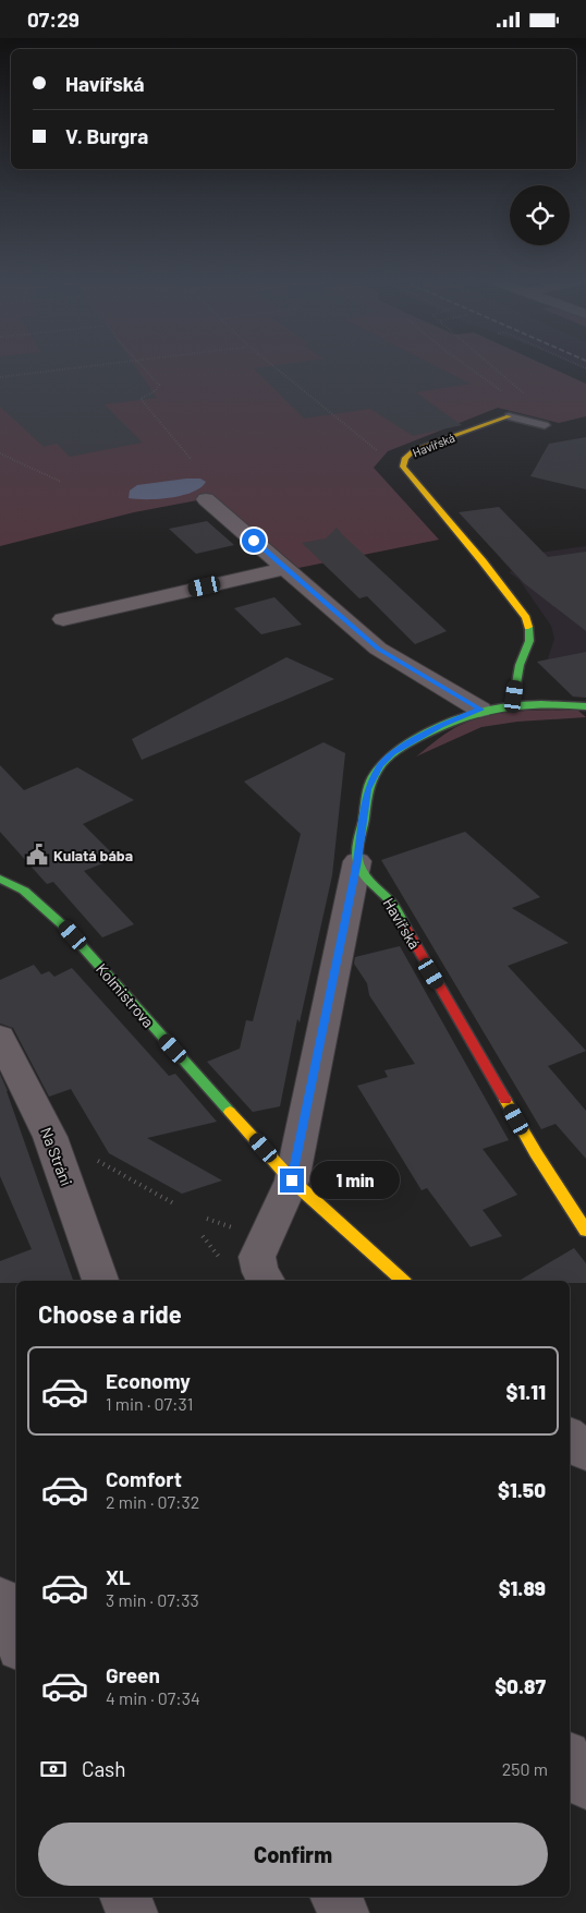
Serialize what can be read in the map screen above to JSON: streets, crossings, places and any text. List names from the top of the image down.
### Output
{
  "streets": {
    "street": ["Havířská", "Kolmistrova", "Na Stráni"]
  },
  "places": {
    "public building": ["Kulatá bába"]
  },
  "page": {
    "status": "07:29",
    "banner": ["Havířská", "V. Burgra"],
    "bubble": "1 min",
    "heading": "Choose a ride",
    "list": [
      {
        "name": "Economy",
        "note": "1 min · 07:31",
        "value": "$1.11"
      },
      {
        "name": "Comfort",
        "note": "2 min · 07:32",
        "value": "$1.50"
      },
      {
        "name": "XL",
        "note": "3 min · 07:33",
        "value": "$1.89"
      },
      {
        "name": "Green",
        "note": "4 min · 07:34",
        "value": "$0.87"
      }
    ],
    "pay": ["Cash", "250 m"],
    "buttons": "Confirm"
  }
}
